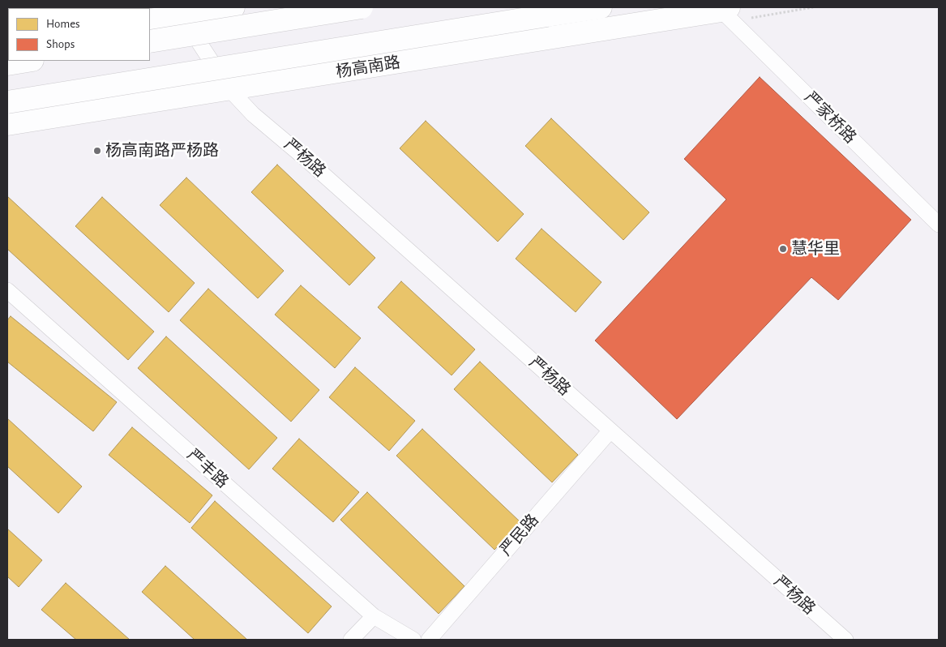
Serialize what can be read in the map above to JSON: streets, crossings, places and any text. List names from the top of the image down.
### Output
{
  "streets": {
    "main road": ["杨高南路"],
    "street": [
      "严家桥路",
      "严杨路",
      "严丰路",
      "严民路"
    ]
  },
  "crossings": [
    ["杨高南路", "严家桥路"],
    ["杨高南路", "严杨路"],
    ["严杨路", "严民路"]
  ],
  "places": ["杨高南路严杨路", "慧华里"],
  "legend": ["Homes", "Shops"]
}
